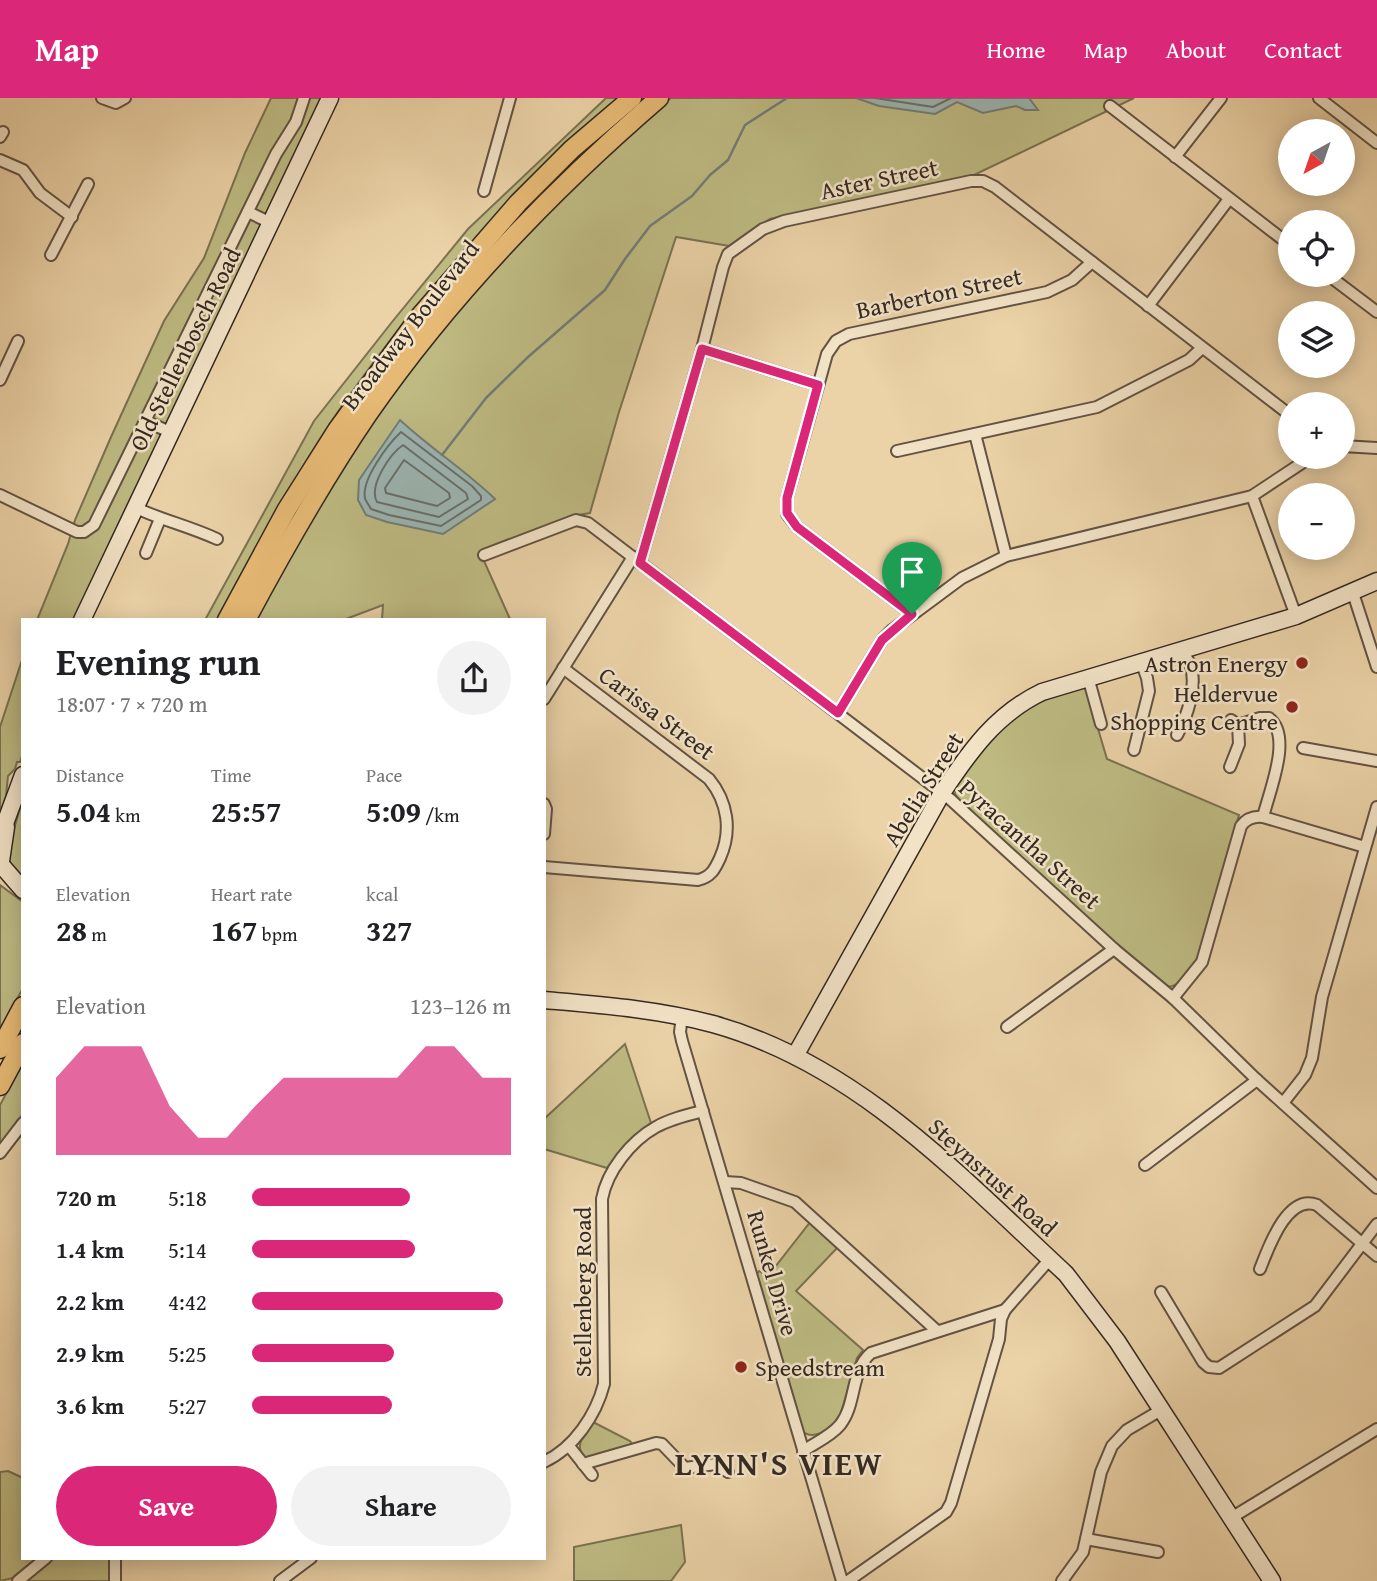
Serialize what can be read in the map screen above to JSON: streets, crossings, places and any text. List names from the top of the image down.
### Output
{
  "streets": {
    "main road": ["Broadway Boulevard"],
    "street": [
      "Aster Street",
      "Barberton Street",
      "Old Stellenbosch Road",
      "Carissa Street",
      "Abelia Street",
      "Pyracantha Street",
      "Steynsrust Road",
      "Runkel Drive",
      "Stellenberg Road"
    ]
  },
  "crossings": [
    ["Aster Street", "Barberton Street"],
    ["Aster Street", "Carissa Street"],
    ["Aster Street", "Pyracantha Street"],
    ["Abelia Street", "Pyracantha Street"],
    ["Abelia Street", "Steynsrust Road"],
    ["Steynsrust Road", "Runkel Drive"],
    ["Runkel Drive", "Stellenberg Road"]
  ],
  "districts": ["LYNN'S VIEW"],
  "places": ["Astron Energy", "Heldervue Shopping Centre", "Speedstream"],
  "north": "bottom left",
  "page": {
    "header": "Map",
    "nav": [
      "Home",
      "Map",
      "About",
      "Contact"
    ],
    "map_buttons": ["+", "−"],
    "heading": ["Evening run", "18:07 · 7 × 720 m"],
    "stats": [
      ["Distance", "5.04 km"],
      ["Time", "25:57"],
      ["Pace", "5:09 /km"],
      ["Elevation", "28 m"],
      ["Heart rate", "167 bpm"],
      ["kcal", "327"]
    ],
    "chart": ["Elevation", "123–126 m"],
    "list": [
      {
        "name": "720 m",
        "note": "5:18"
      },
      {
        "name": "1.4 km",
        "note": "5:14"
      },
      {
        "name": "2.2 km",
        "note": "4:42"
      },
      {
        "name": "2.9 km",
        "note": "5:25"
      },
      {
        "name": "3.6 km",
        "note": "5:27"
      }
    ],
    "buttons": ["Save", "Share"]
  }
}
